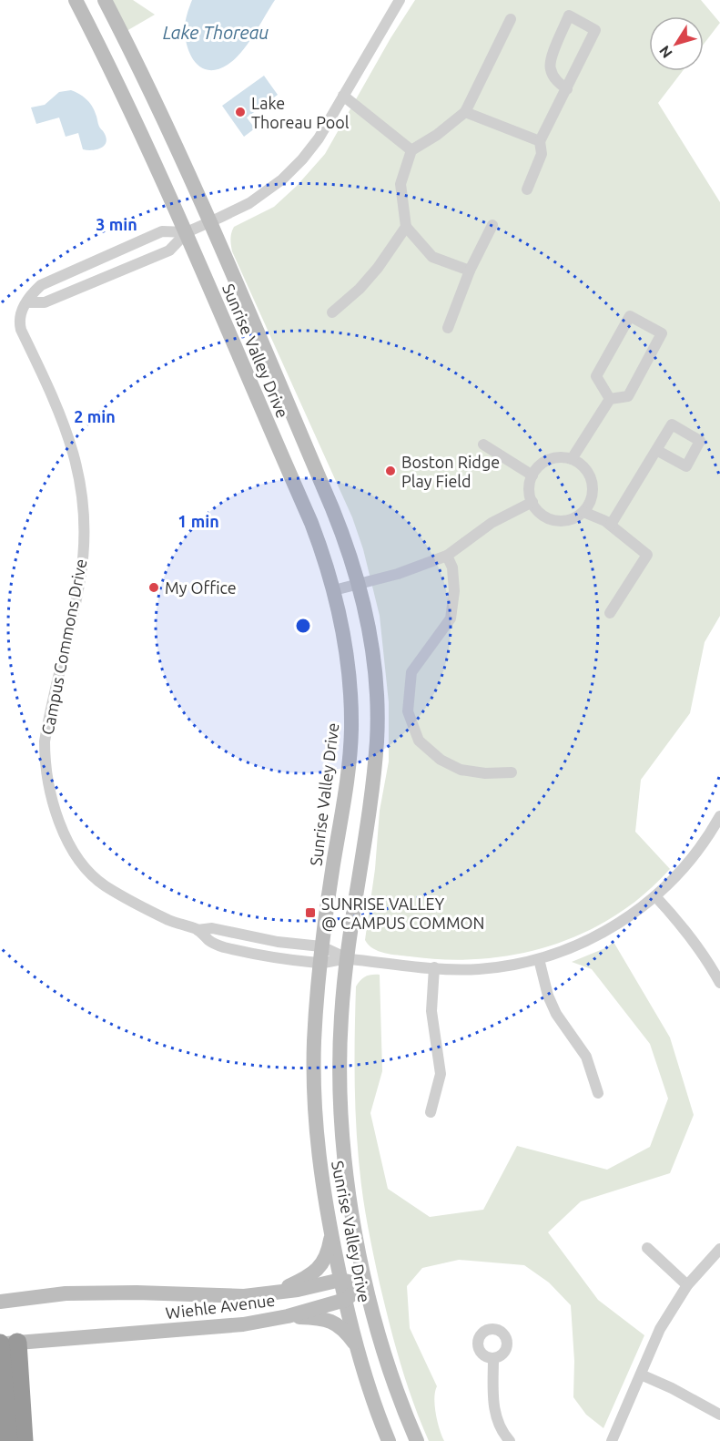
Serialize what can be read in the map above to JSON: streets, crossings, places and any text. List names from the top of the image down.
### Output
{
  "streets": {
    "main road": ["Sunrise Valley Drive", "Wiehle Avenue"],
    "street": ["Campus Commons Drive"]
  },
  "crossings": [
    ["Sunrise Valley Drive", "Campus Commons Drive"],
    ["Sunrise Valley Drive", "Wiehle Avenue"]
  ],
  "water": ["Lake Thoreau"],
  "places": {
    "other": ["Lake Thoreau Pool", "Boston Ridge Play Field", "My Office"],
    "transit": ["SUNRISE VALLEY @ CAMPUS COMMON"]
  },
  "north": "bottom left",
  "rings": ["3 min", "2 min", "1 min"]
}
